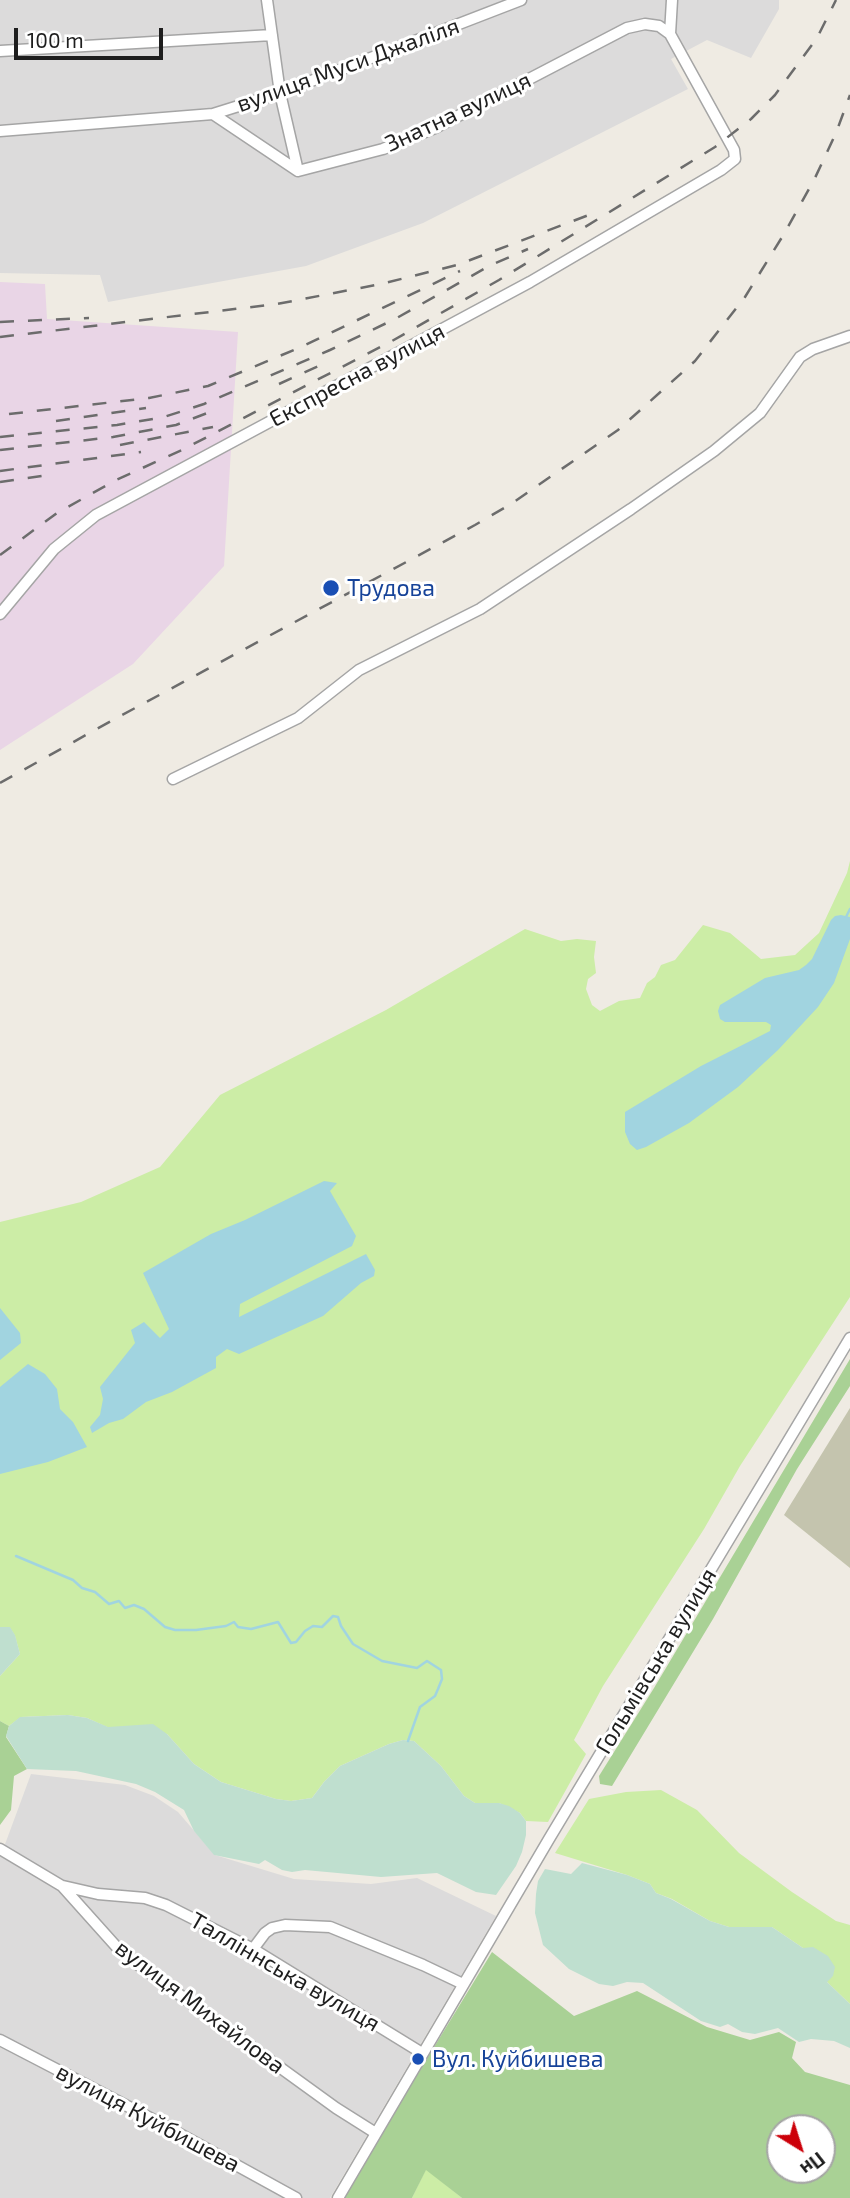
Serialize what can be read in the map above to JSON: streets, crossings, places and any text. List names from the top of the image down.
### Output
{
  "streets": {
    "street": [
      "вулиця Муси Джаліля",
      "Знатна вулиця",
      "Експресна вулиця",
      "Гольмівська вулиця",
      "Талліннська вулиця",
      "вулиця Михайлова",
      "вулиця Куйбишева"
    ]
  },
  "crossings": [
    ["Знатна вулиця", "Експресна вулиця"],
    ["Гольмівська вулиця", "Талліннська вулиця"],
    ["Гольмівська вулиця", "вулиця Михайлова"],
    ["Талліннська вулиця", "вулиця Михайлова"]
  ],
  "places": ["Трудова", "Вул. Куйбишева"],
  "scale_bar": "100 m",
  "north": "bottom right"
}
